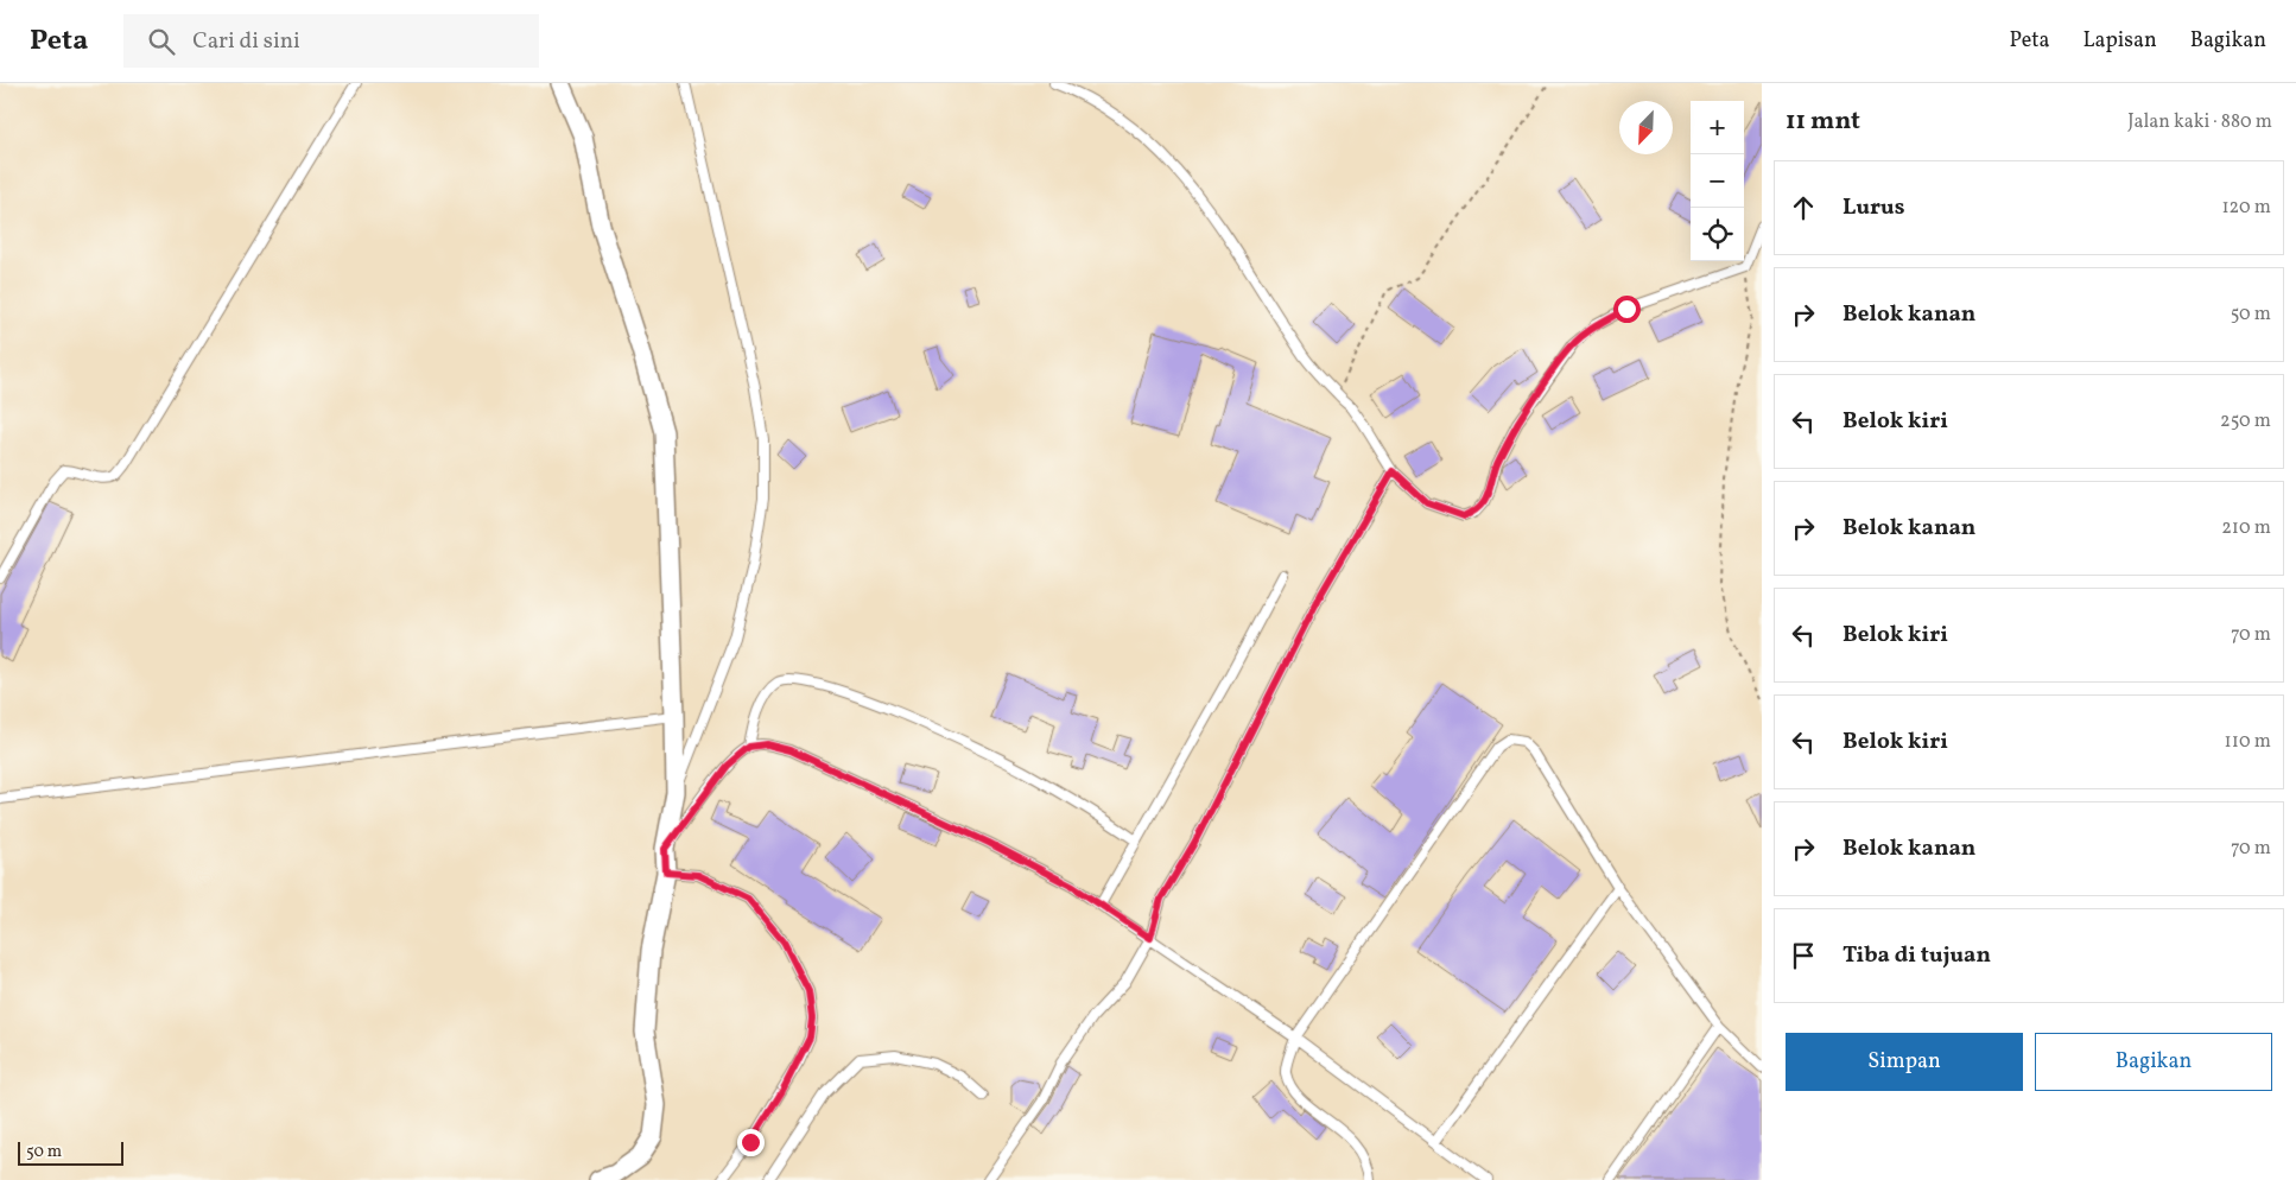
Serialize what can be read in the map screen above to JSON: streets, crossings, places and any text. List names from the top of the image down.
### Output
{
  "scale_bar": "50 m",
  "north": "bottom left",
  "page": {
    "header": "Peta",
    "search": "Cari di sini",
    "nav": ["Peta", "Lapisan", "Bagikan"],
    "heading": ["11 mnt", "Jalan kaki · 880 m"],
    "map_buttons": ["+", "−"],
    "list": [
      ["Lurus", "120 m"],
      ["Belok kanan", "50 m"],
      ["Belok kiri", "250 m"],
      ["Belok kanan", "210 m"],
      ["Belok kiri", "70 m"],
      ["Belok kiri", "110 m"],
      ["Belok kanan", "70 m"],
      "Tiba di tujuan"
    ],
    "buttons": ["Simpan", "Bagikan"],
    "scale": "50 m"
  }
}
